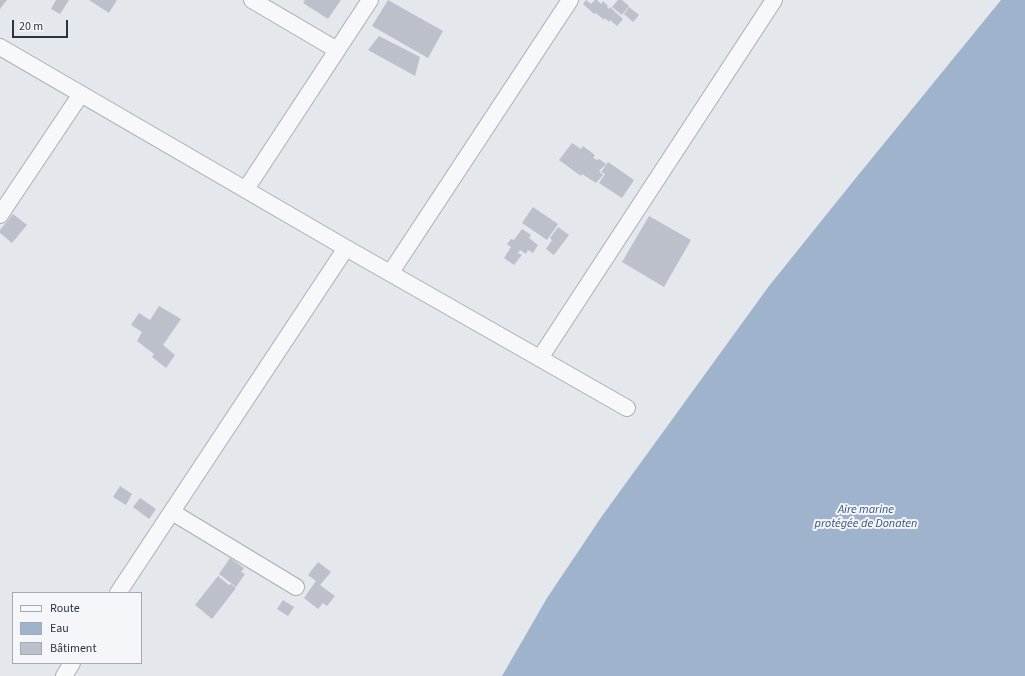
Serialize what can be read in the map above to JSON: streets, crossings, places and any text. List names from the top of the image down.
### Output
{
  "water": ["Aire marine protégée de Donaten"],
  "legend": ["Route", "Eau", "Bâtiment"],
  "scale_bar": "20 m"
}
